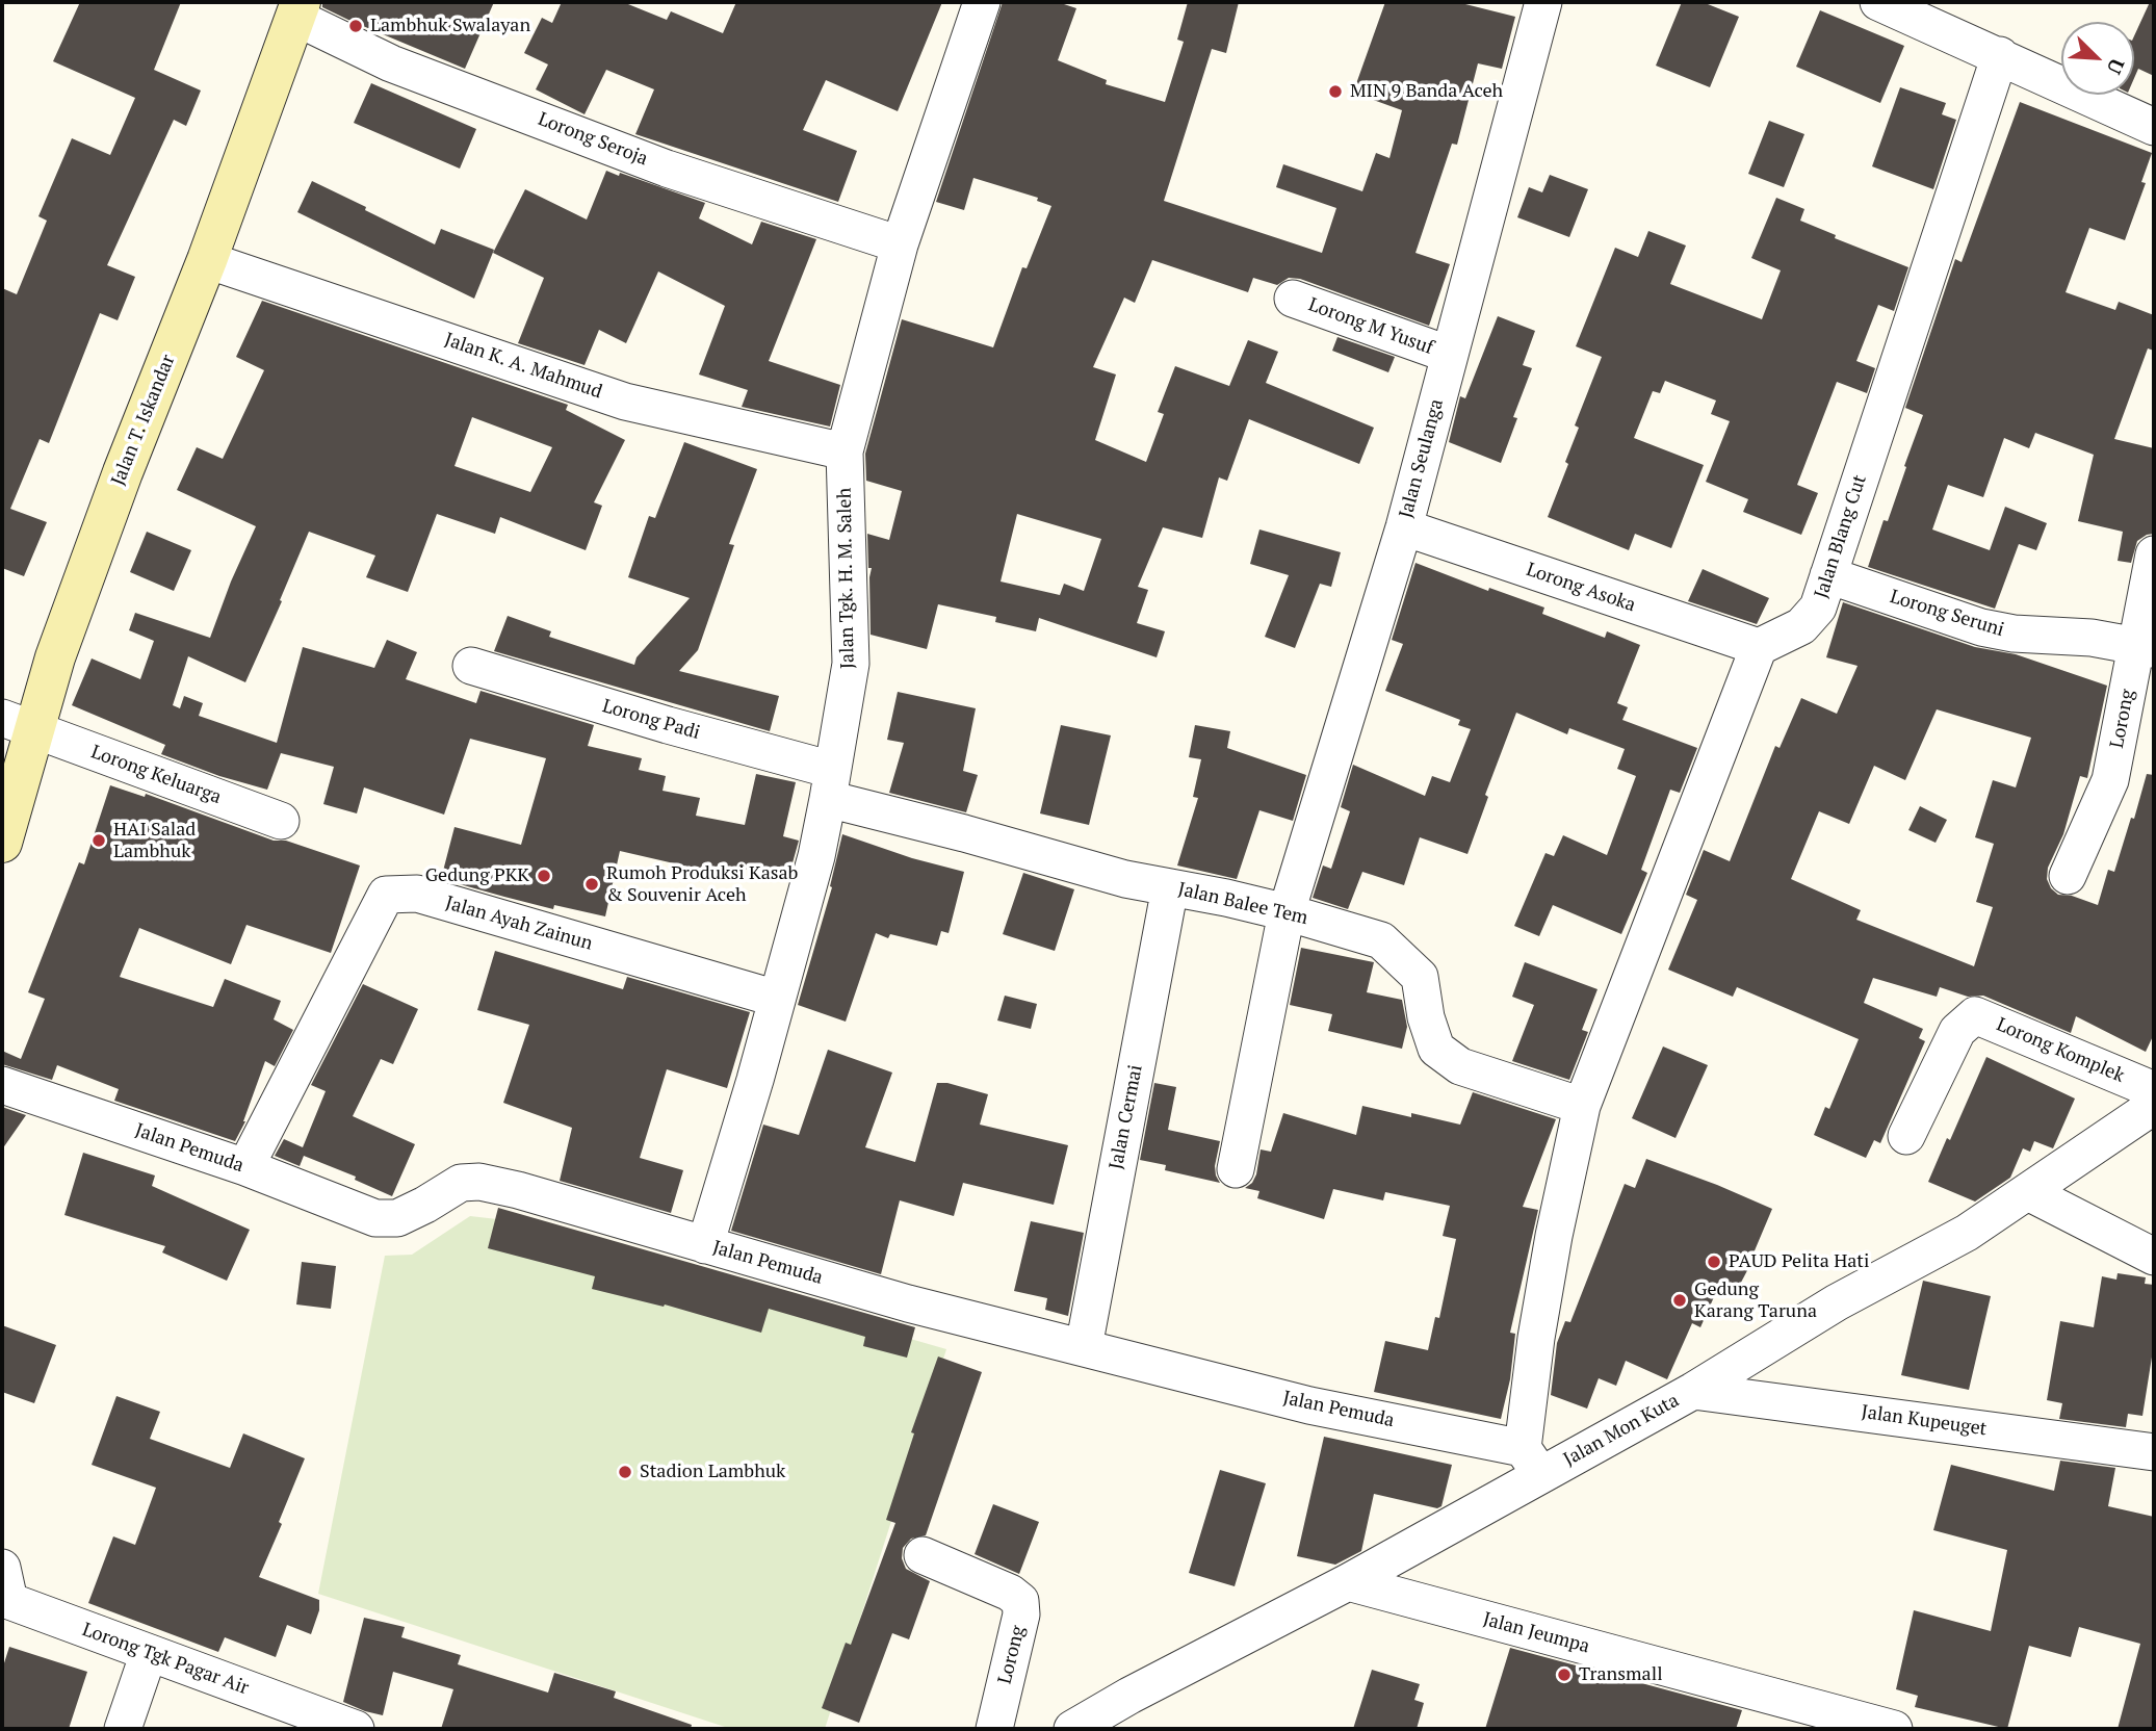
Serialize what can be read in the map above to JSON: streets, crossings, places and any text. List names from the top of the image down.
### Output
{
  "streets": {
    "street": [
      "Lorong Seroja",
      "Lorong M Yusuf",
      "Jalan K. A. Mahmud",
      "Jalan T. Iskandar",
      "Jalan Seulanga",
      "Jalan Blang Cut",
      "Jalan Tgk. H. M. Saleh",
      "Lorong Asoka",
      "Lorong Seruni",
      "Lorong",
      "Lorong Padi",
      "Lorong Keluarga",
      "Jalan Balee Tem",
      "Jalan Ayah Zainun",
      "Lorong Komplek",
      "Jalan Cermai",
      "Jalan Pemuda",
      "Jalan Kupeuget",
      "Jalan Mon Kuta",
      "Jalan Jeumpa",
      "Lorong Tgk Pagar Air"
    ]
  },
  "crossings": [
    ["Lorong Seroja", "Jalan T. Iskandar"],
    ["Lorong Seroja", "Jalan Tgk. H. M. Saleh"],
    ["Lorong M Yusuf", "Jalan Seulanga"],
    ["Jalan K. A. Mahmud", "Jalan T. Iskandar"],
    ["Jalan K. A. Mahmud", "Jalan Tgk. H. M. Saleh"],
    ["Jalan T. Iskandar", "Lorong Keluarga"],
    ["Jalan Seulanga", "Lorong Asoka"],
    ["Jalan Seulanga", "Jalan Balee Tem"],
    ["Jalan Blang Cut", "Lorong Asoka"],
    ["Jalan Blang Cut", "Lorong Seruni"],
    ["Jalan Tgk. H. M. Saleh", "Lorong Padi"],
    ["Jalan Tgk. H. M. Saleh", "Jalan Balee Tem"],
    ["Jalan Tgk. H. M. Saleh", "Jalan Ayah Zainun"],
    ["Jalan Tgk. H. M. Saleh", "Jalan Pemuda"],
    ["Lorong Seruni", "Lorong"],
    ["Lorong Padi", "Jalan Balee Tem"],
    ["Jalan Balee Tem", "Jalan Cermai"],
    ["Jalan Ayah Zainun", "Jalan Pemuda"],
    ["Jalan Cermai", "Jalan Pemuda"],
    ["Jalan Pemuda", "Jalan Mon Kuta"],
    ["Jalan Kupeuget", "Jalan Mon Kuta"],
    ["Jalan Mon Kuta", "Jalan Jeumpa"]
  ],
  "places": [
    "Lambhuk Swalayan",
    "MIN 9 Banda Aceh",
    "HAI Salad Lambhuk",
    "Gedung PKK",
    "Rumoh Produksi Kasab & Souvenir Aceh",
    "PAUD Pelita Hati",
    "Gedung Karang Taruna",
    "Stadion Lambhuk",
    "Transmall"
  ],
  "north": "bottom right"
}
